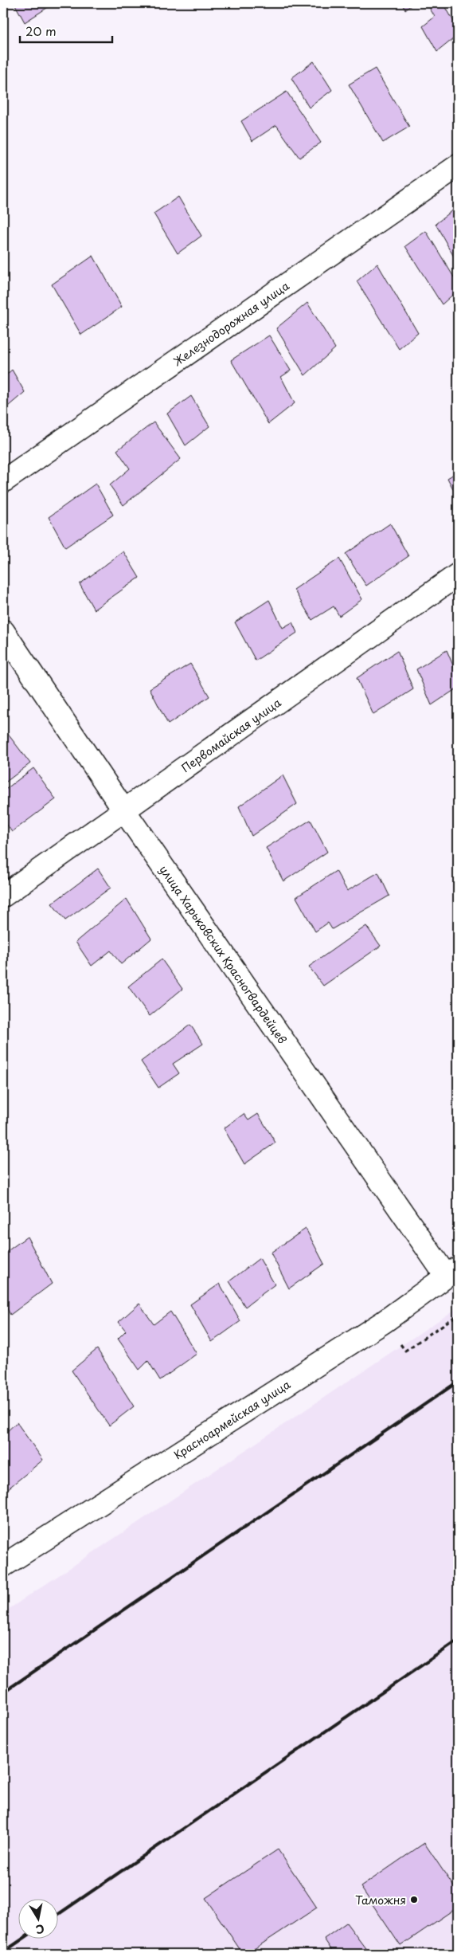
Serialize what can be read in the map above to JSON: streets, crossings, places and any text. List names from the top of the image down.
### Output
{
  "streets": {
    "street": [
      "Железнодорожная улица",
      "Первомайская улица",
      "улица Харьковских Красногвардейцев",
      "Красноармейская улица"
    ]
  },
  "crossings": [
    ["Первомайская улица", "улица Харьковских Красногвардейцев"],
    ["улица Харьковских Красногвардейцев", "Красноармейская улица"]
  ],
  "places": ["Таможня"],
  "scale_bar": "20 m",
  "north": "bottom"
}
